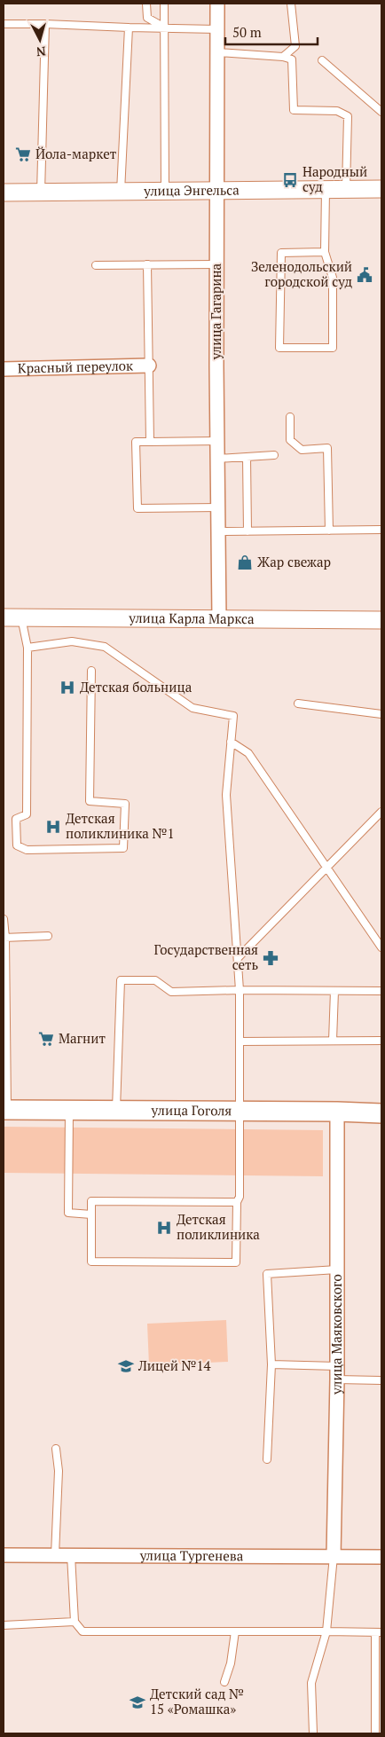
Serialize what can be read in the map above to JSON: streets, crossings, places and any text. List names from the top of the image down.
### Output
{
  "streets": {
    "main road": ["улица Гоголя"],
    "street": [
      "улица Энгельса",
      "улица Гагарина",
      "Красный переулок",
      "улица Карла Маркса",
      "улица Маяковского",
      "улица Тургенева"
    ]
  },
  "crossings": [
    ["улица Энгельса", "улица Гагарина"],
    ["улица Гагарина", "улица Карла Маркса"],
    ["улица Гоголя", "улица Маяковского"],
    ["улица Маяковского", "улица Тургенева"]
  ],
  "places": {
    "supermarket": ["Йола-маркет", "Магнит"],
    "bus stop": ["Народный суд"],
    "public building": ["Зеленодольский городской суд"],
    "shop": ["Жар свежар"],
    "hospital": ["Детская больница", "Детская поликлиника №1", "Детская поликлиника"],
    "pharmacy": ["Государственная сеть"],
    "school or university": ["Лицей №14", "Детский сад № 15 «Ромашка»"]
  },
  "scale_bar": "50 m",
  "north": "bottom"
}
